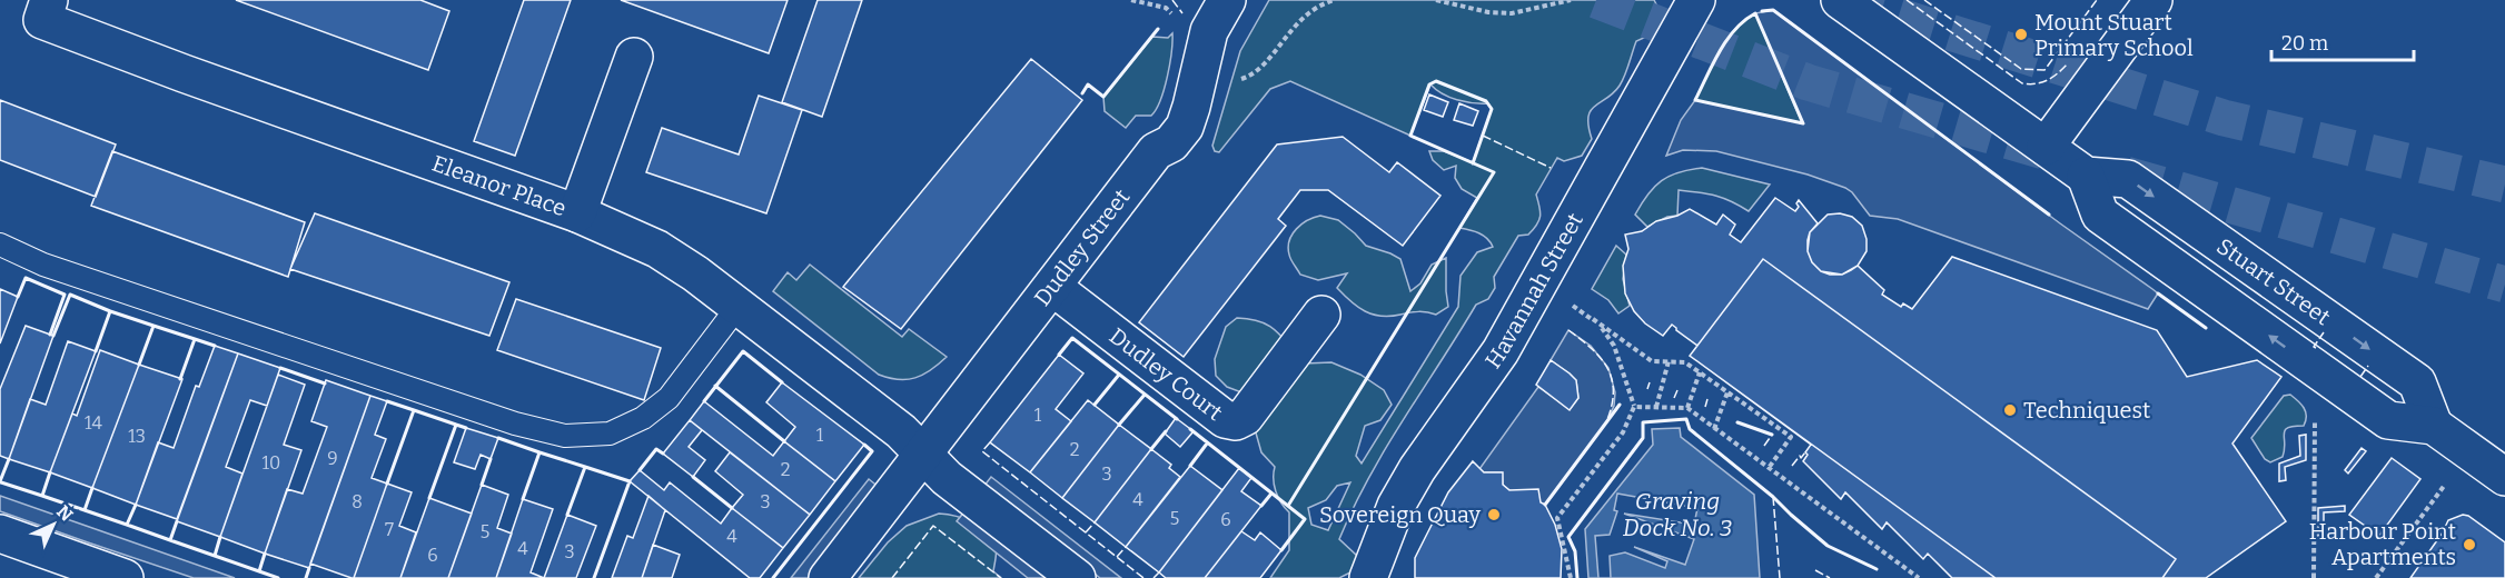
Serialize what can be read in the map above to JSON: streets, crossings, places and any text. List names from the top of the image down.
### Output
{
  "streets": {
    "street": [
      "Eleanor Place",
      "Dudley Street",
      "Stuart Street",
      "Havannah Street",
      "Dudley Court"
    ]
  },
  "crossings": [
    ["Eleanor Place", "Dudley Street"],
    ["Dudley Street", "Dudley Court"]
  ],
  "water": ["Graving Dock No. 3"],
  "places": [
    "Mount Stuart Primary School",
    "Techniquest",
    "Sovereign Quay",
    "Harbour Point Apartments"
  ],
  "house_numbers": [
    "1",
    "14",
    "1",
    "13",
    "2",
    "9",
    "10",
    "2",
    "3",
    "4",
    "8",
    "3",
    "5",
    "6",
    "7",
    "5",
    "4",
    "4",
    "3",
    "6"
  ],
  "scale_bar": "20 m",
  "north": "top right"
}
